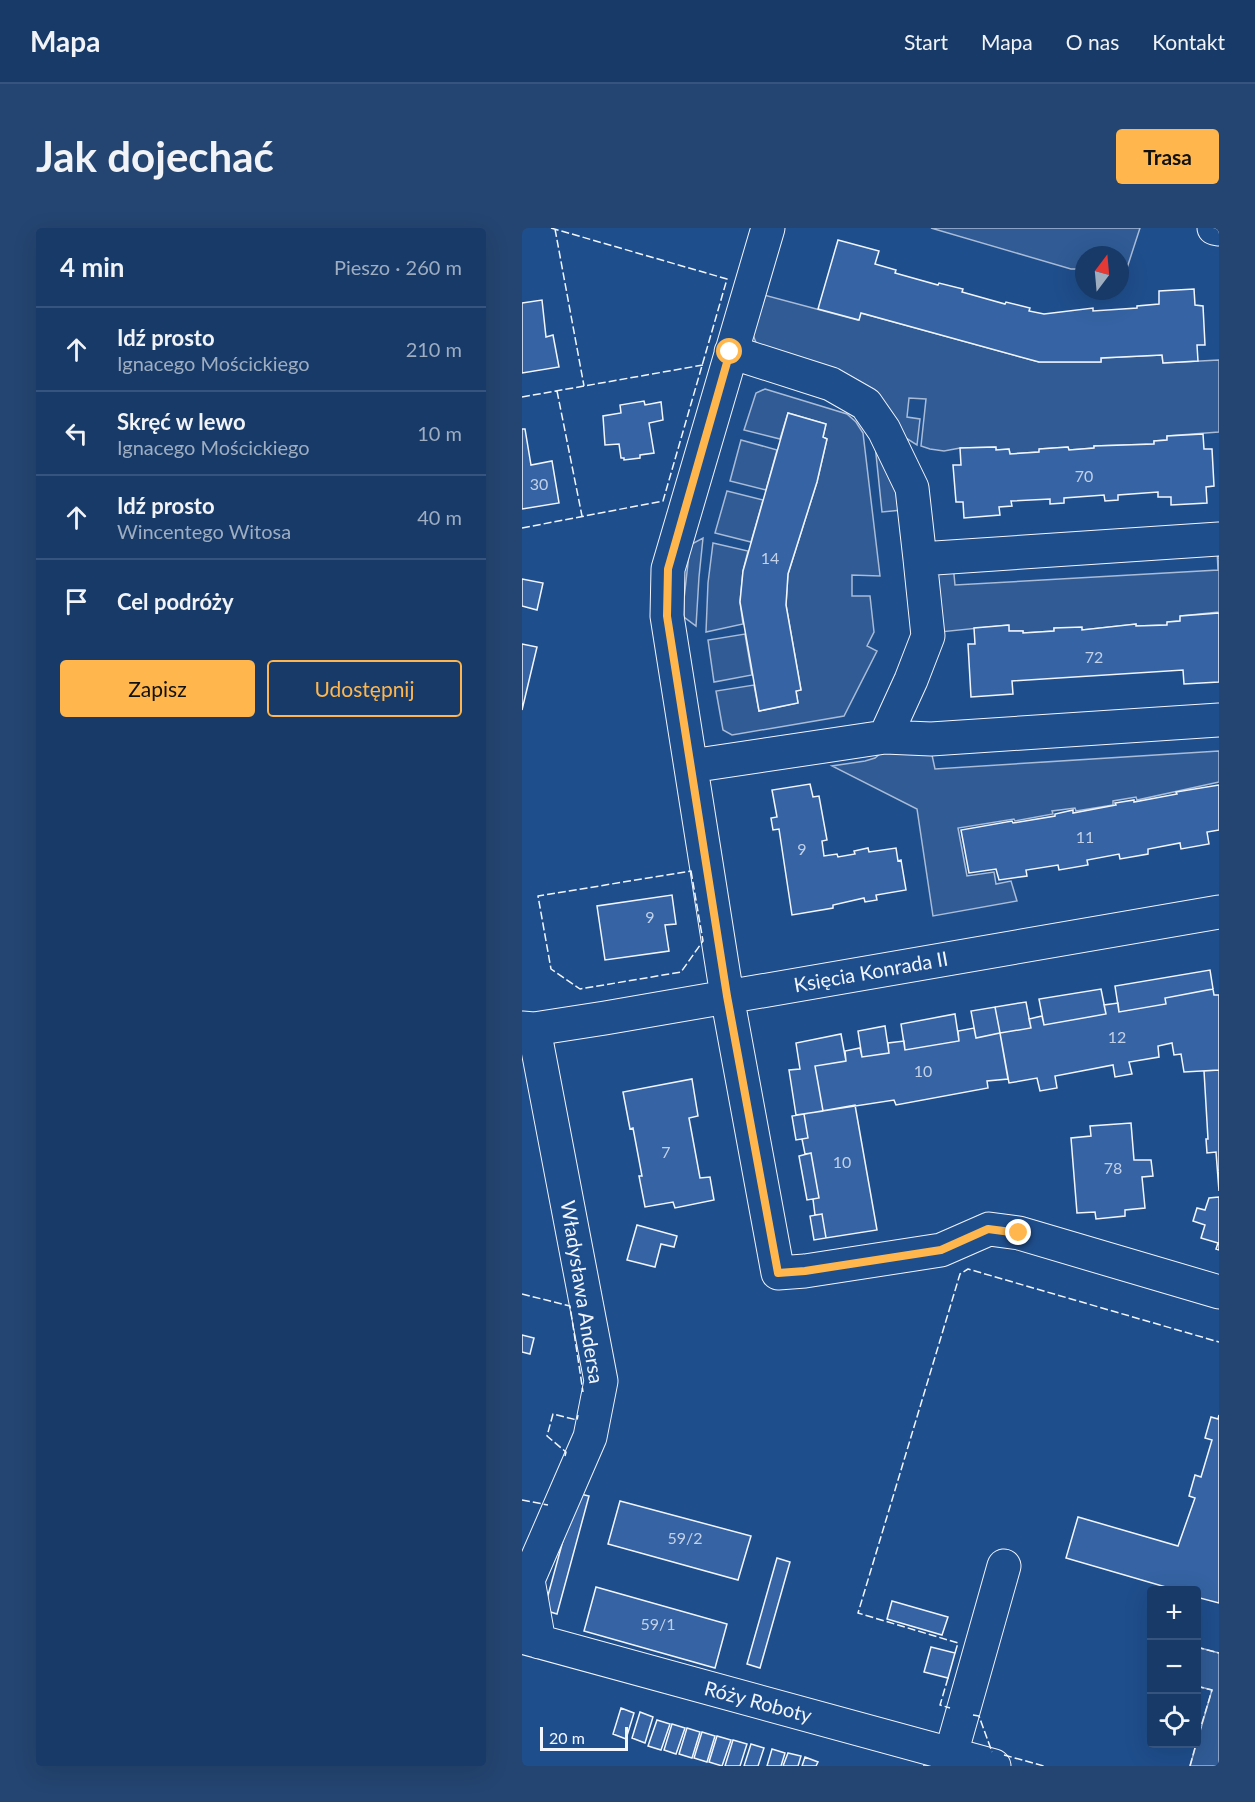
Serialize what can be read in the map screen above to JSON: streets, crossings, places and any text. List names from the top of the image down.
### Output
{
  "streets": {
    "street": ["Księcia Konrada II", "Władysława Andersa", "Róży Roboty"]
  },
  "crossings": [
    ["Księcia Konrada II", "Władysława Andersa"],
    ["Władysława Andersa", "Róży Roboty"]
  ],
  "house_numbers": [
    "70",
    "30",
    "14",
    "72",
    "11",
    "9",
    "9",
    "12",
    "10",
    "7",
    "10",
    "78",
    "59/2",
    "59/1"
  ],
  "scale_bar": "20 m",
  "north": "top",
  "page": {
    "header": "Mapa",
    "nav": [
      "Start",
      "Mapa",
      "O nas",
      "Kontakt"
    ],
    "buttons": [
      "Trasa",
      ["Zapisz", "Udostępnij"]
    ],
    "title": "Jak dojechać",
    "heading": ["4 min", "Pieszo · 260 m"],
    "list": [
      ["Idź prosto", "Ignacego Mościckiego", "210 m"],
      ["Skręć w lewo", "Ignacego Mościckiego", "10 m"],
      ["Idź prosto", "Wincentego Witosa", "40 m"],
      "Cel podróży"
    ],
    "map_buttons": ["+", "−"],
    "scale": "20 m"
  }
}
